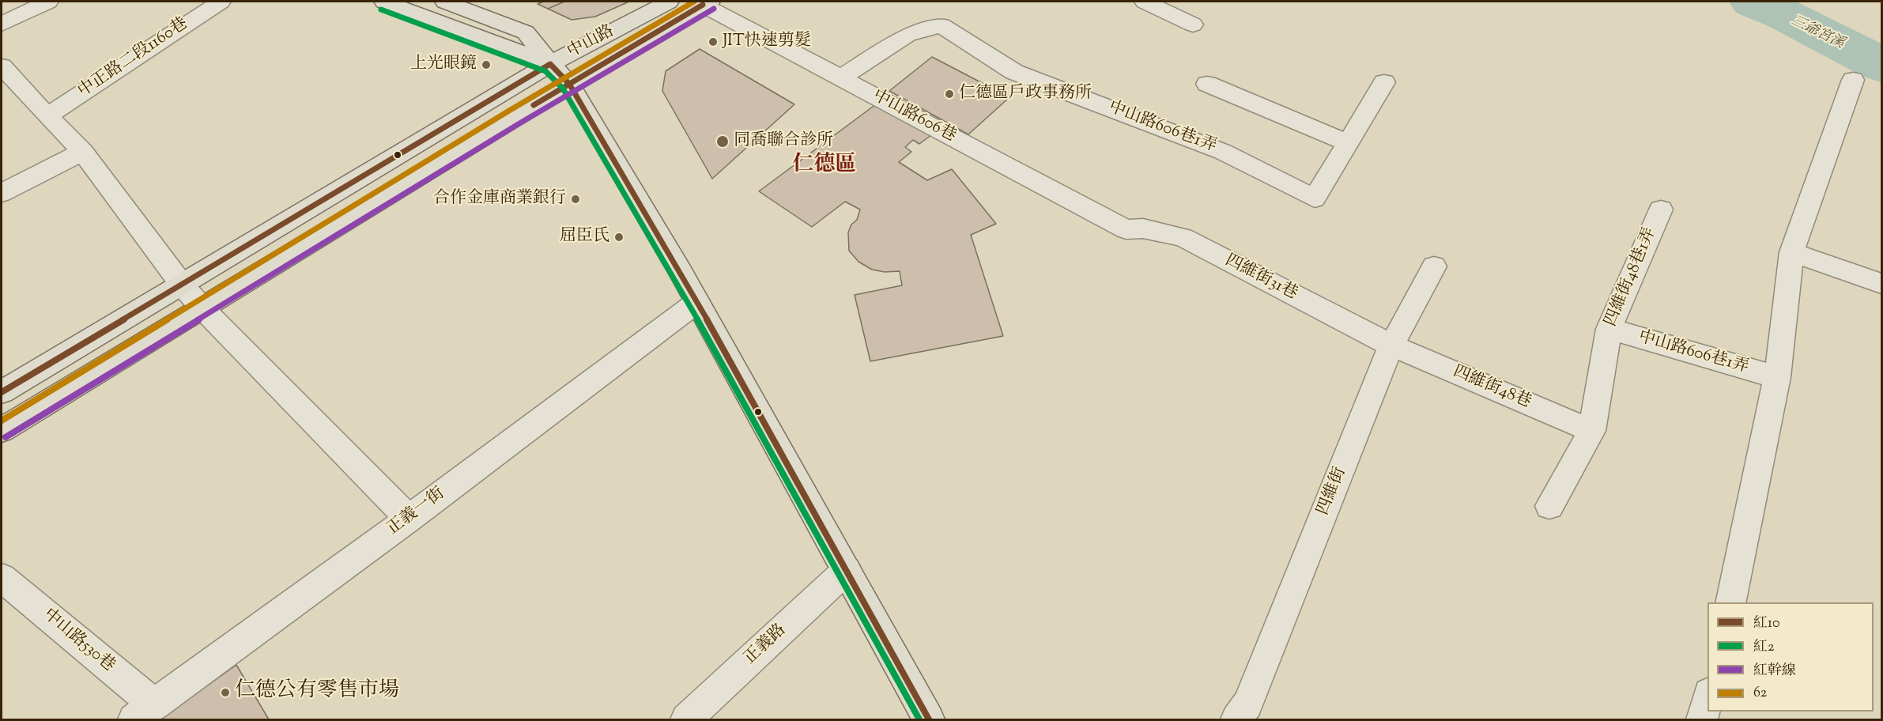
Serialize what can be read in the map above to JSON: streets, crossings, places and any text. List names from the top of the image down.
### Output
{
  "streets": {
    "main road": ["中山路"],
    "street": [
      "中正路二段1160巷",
      "中山路606巷",
      "中山路606巷1弄",
      "四維街48巷1弄",
      "四維街31巷",
      "四維街48巷",
      "四維街",
      "正義一街",
      "中山路530巷",
      "正義路"
    ]
  },
  "crossings": [
    ["中山路", "中山路606巷"],
    ["中山路606巷", "中山路606巷1弄"],
    ["中山路606巷", "四維街31巷"],
    ["中山路606巷1弄", "四維街48巷1弄"],
    ["四維街48巷1弄", "四維街48巷"],
    ["四維街31巷", "四維街48巷"],
    ["四維街31巷", "四維街"],
    ["四維街48巷", "四維街"],
    ["正義一街", "中山路530巷"]
  ],
  "districts": ["仁德區"],
  "water": ["三爺宮溪"],
  "places": [
    "JIT快速剪髮",
    "上光眼鏡",
    "仁德區戶政事務所",
    "同喬聯合診所",
    "合作金庫商業銀行",
    "屈臣氏",
    "仁德公有零售市場"
  ],
  "lines": [
    "transit line 62",
    "transit line 紅10",
    "transit line 紅幹線",
    "transit line 紅2"
  ],
  "legend": [
    "紅10",
    "紅2",
    "紅幹線",
    "62"
  ]
}
